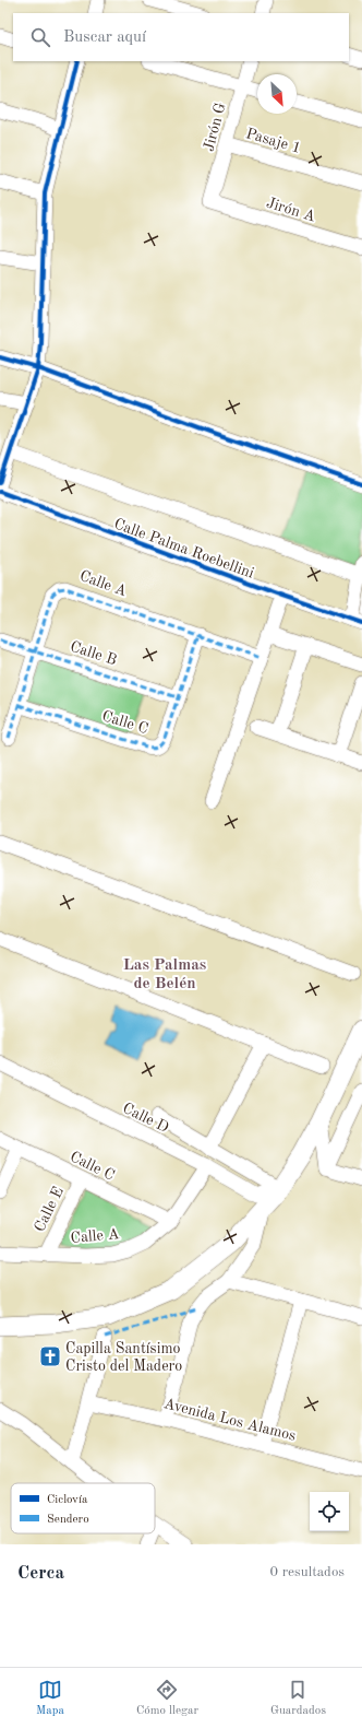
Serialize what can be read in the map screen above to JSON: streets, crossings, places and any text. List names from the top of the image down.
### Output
{
  "streets": {
    "street": [
      "Jirón G",
      "Pasaje 1",
      "Jirón A",
      "Calle Palma Roebellini",
      "Calle A",
      "Calle B",
      "Calle C",
      "Calle D",
      "Calle E",
      "Avenida Los Alamos"
    ]
  },
  "crossings": [
    ["Jirón G", "Pasaje 1"],
    ["Jirón G", "Jirón A"],
    ["Calle A", "Calle B"],
    ["Calle A", "Calle C"],
    ["Calle A", "Calle D"],
    ["Calle A", "Calle E"],
    ["Calle B", "Calle C"],
    ["Calle C", "Calle E"]
  ],
  "districts": ["Las Palmas de Belén"],
  "places": {
    "church": ["Capilla Santísimo Cristo del Madero"]
  },
  "legend": ["Ciclovía", "Sendero"],
  "north": "bottom right",
  "page": {
    "search": "Buscar aquí",
    "heading": ["Cerca", "0 resultados"],
    "nav": ["Mapa", "Cómo llegar", "Guardados"]
  }
}
